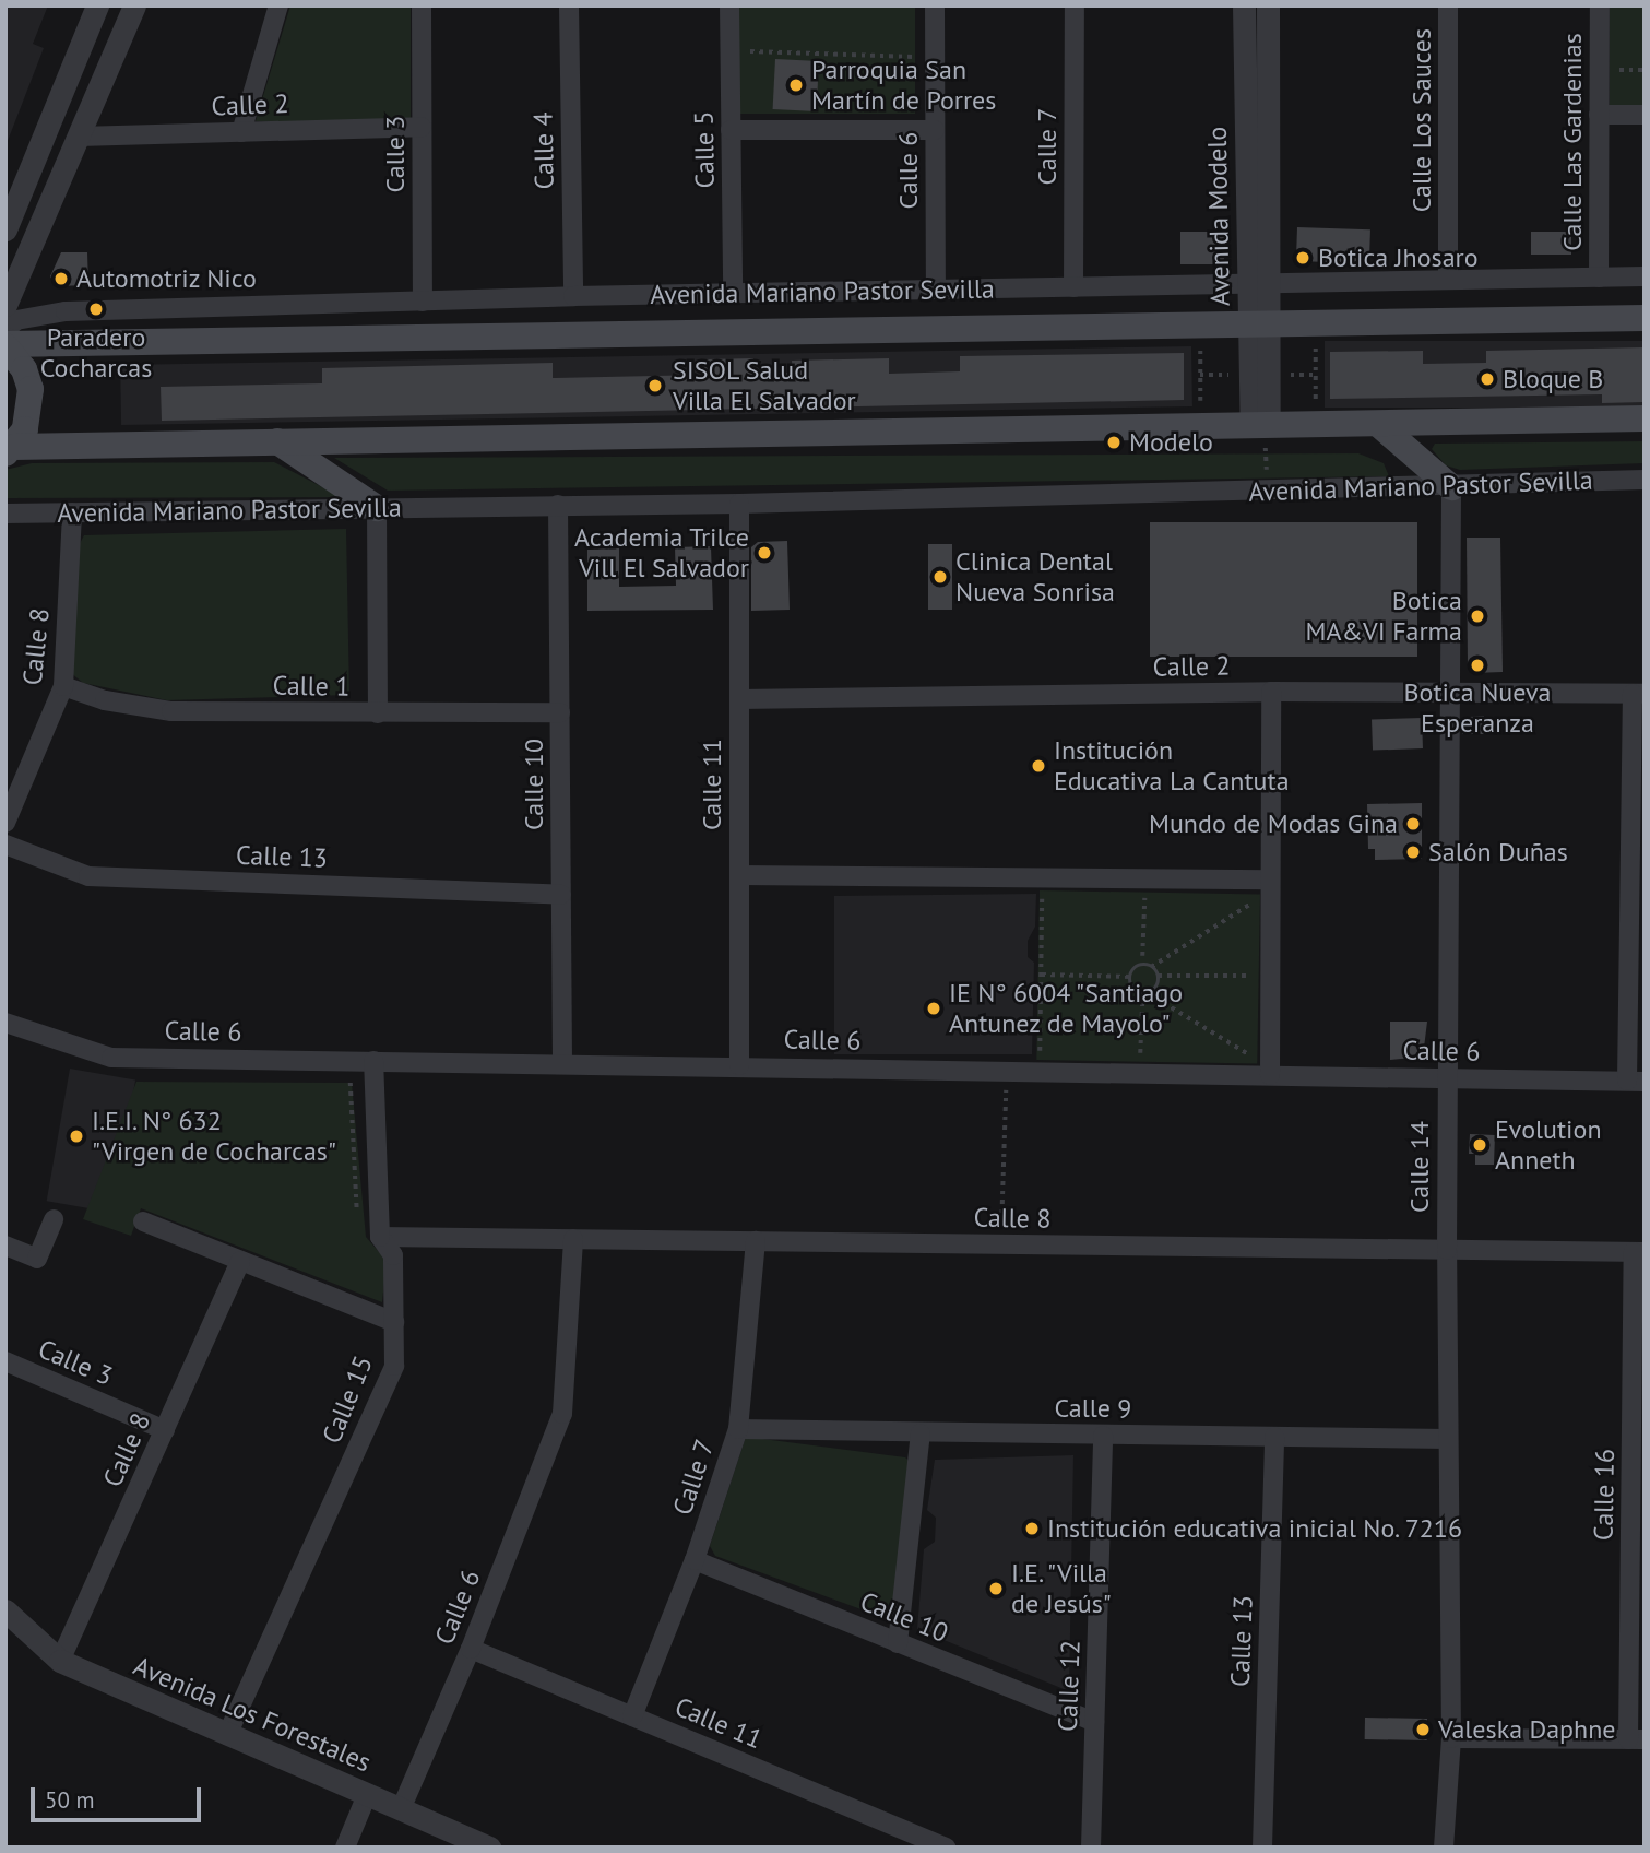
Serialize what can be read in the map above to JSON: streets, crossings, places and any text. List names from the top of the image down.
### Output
{
  "streets": {
    "main road": ["Avenida Mariano Pastor Sevilla"],
    "street": [
      "Calle 2",
      "Calle Los Sauces",
      "Calle Las Gardenias",
      "Calle 7",
      "Calle 5",
      "Calle 4",
      "Calle 3",
      "Calle 6",
      "Avenida Modelo",
      "Calle 8",
      "Calle 1",
      "Calle 10",
      "Calle 11",
      "Calle 13",
      "Calle 14",
      "Calle 15",
      "Calle 9",
      "Calle 16",
      "Calle 12",
      "Avenida Los Forestales"
    ]
  },
  "crossings": [
    ["Calle 2", "Calle 3"],
    ["Calle 2", "Calle 11"],
    ["Calle 2", "Calle 14"],
    ["Calle Los Sauces", "Avenida Mariano Pastor Sevilla"],
    ["Calle Las Gardenias", "Avenida Mariano Pastor Sevilla"],
    ["Calle 7", "Avenida Mariano Pastor Sevilla"],
    ["Calle 7", "Calle 8"],
    ["Calle 7", "Calle 10"],
    ["Calle 7", "Calle 11"],
    ["Calle 7", "Calle 9"],
    ["Calle 5", "Avenida Mariano Pastor Sevilla"],
    ["Calle 4", "Avenida Mariano Pastor Sevilla"],
    ["Calle 3", "Avenida Mariano Pastor Sevilla"],
    ["Calle 3", "Calle 8"],
    ["Calle 6", "Avenida Mariano Pastor Sevilla"],
    ["Calle 6", "Calle 8"],
    ["Calle 6", "Calle 10"],
    ["Calle 6", "Calle 11"],
    ["Calle 6", "Calle 14"],
    ["Calle 6", "Calle 15"],
    ["Calle 6", "Avenida Los Forestales"],
    ["Avenida Modelo", "Avenida Mariano Pastor Sevilla"],
    ["Avenida Mariano Pastor Sevilla", "Calle 8"],
    ["Avenida Mariano Pastor Sevilla", "Calle 10"],
    ["Avenida Mariano Pastor Sevilla", "Calle 11"],
    ["Avenida Mariano Pastor Sevilla", "Calle 14"],
    ["Calle 8", "Calle 1"],
    ["Calle 8", "Calle 14"],
    ["Calle 8", "Calle 15"],
    ["Calle 8", "Calle 16"],
    ["Calle 8", "Avenida Los Forestales"],
    ["Calle 1", "Calle 10"],
    ["Calle 10", "Calle 13"],
    ["Calle 10", "Calle 12"],
    ["Calle 13", "Calle 9"],
    ["Calle 14", "Calle 9"],
    ["Calle 15", "Avenida Los Forestales"],
    ["Calle 9", "Calle 12"]
  ],
  "places": [
    "Parroquia San Martín de Porres",
    "Botica Jhosaro",
    "Automotriz Nico",
    "Paradero Cocharcas",
    "Bloque B",
    "SISOL Salud Villa El Salvador",
    "Modelo",
    "Academia Trilce Vill El Salvador",
    "Clinica Dental Nueva Sonrisa",
    "Botica MA&VI Farma",
    "Botica Nueva Esperanza",
    "Institución Educativa La Cantuta",
    "Mundo de Modas Gina",
    "Salón Duñas",
    "IE N° 6004 \"Santiago Antunez de Mayolo\"",
    "I.E.I. N° 632 \"Virgen de Cocharcas\"",
    "Evolution Anneth",
    "Institución educativa inicial No. 7216",
    "I.E. \"Villa de Jesús\"",
    "Valeska Daphne"
  ],
  "scale_bar": "50 m"
}
